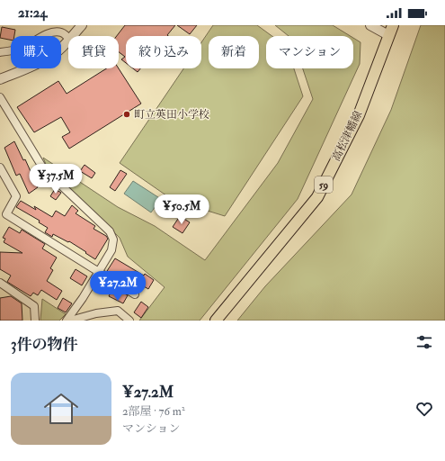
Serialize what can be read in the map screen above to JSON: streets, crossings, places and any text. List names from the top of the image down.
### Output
{
  "streets": {
    "main road": ["高松津幡線", "59"]
  },
  "places": ["町立英田小学校"],
  "page": {
    "status": "21:24",
    "chip": [
      "購入",
      "賃貸",
      "絞り込み",
      "新着",
      "マンション"
    ],
    "price": ["¥37.5M", "¥50.5M", "¥27.2M"],
    "heading": "3件の物件",
    "list": [
      {
        "name": "¥27.2M",
        "note": "2部屋 · 76 m² · マンション"
      }
    ]
  }
}
